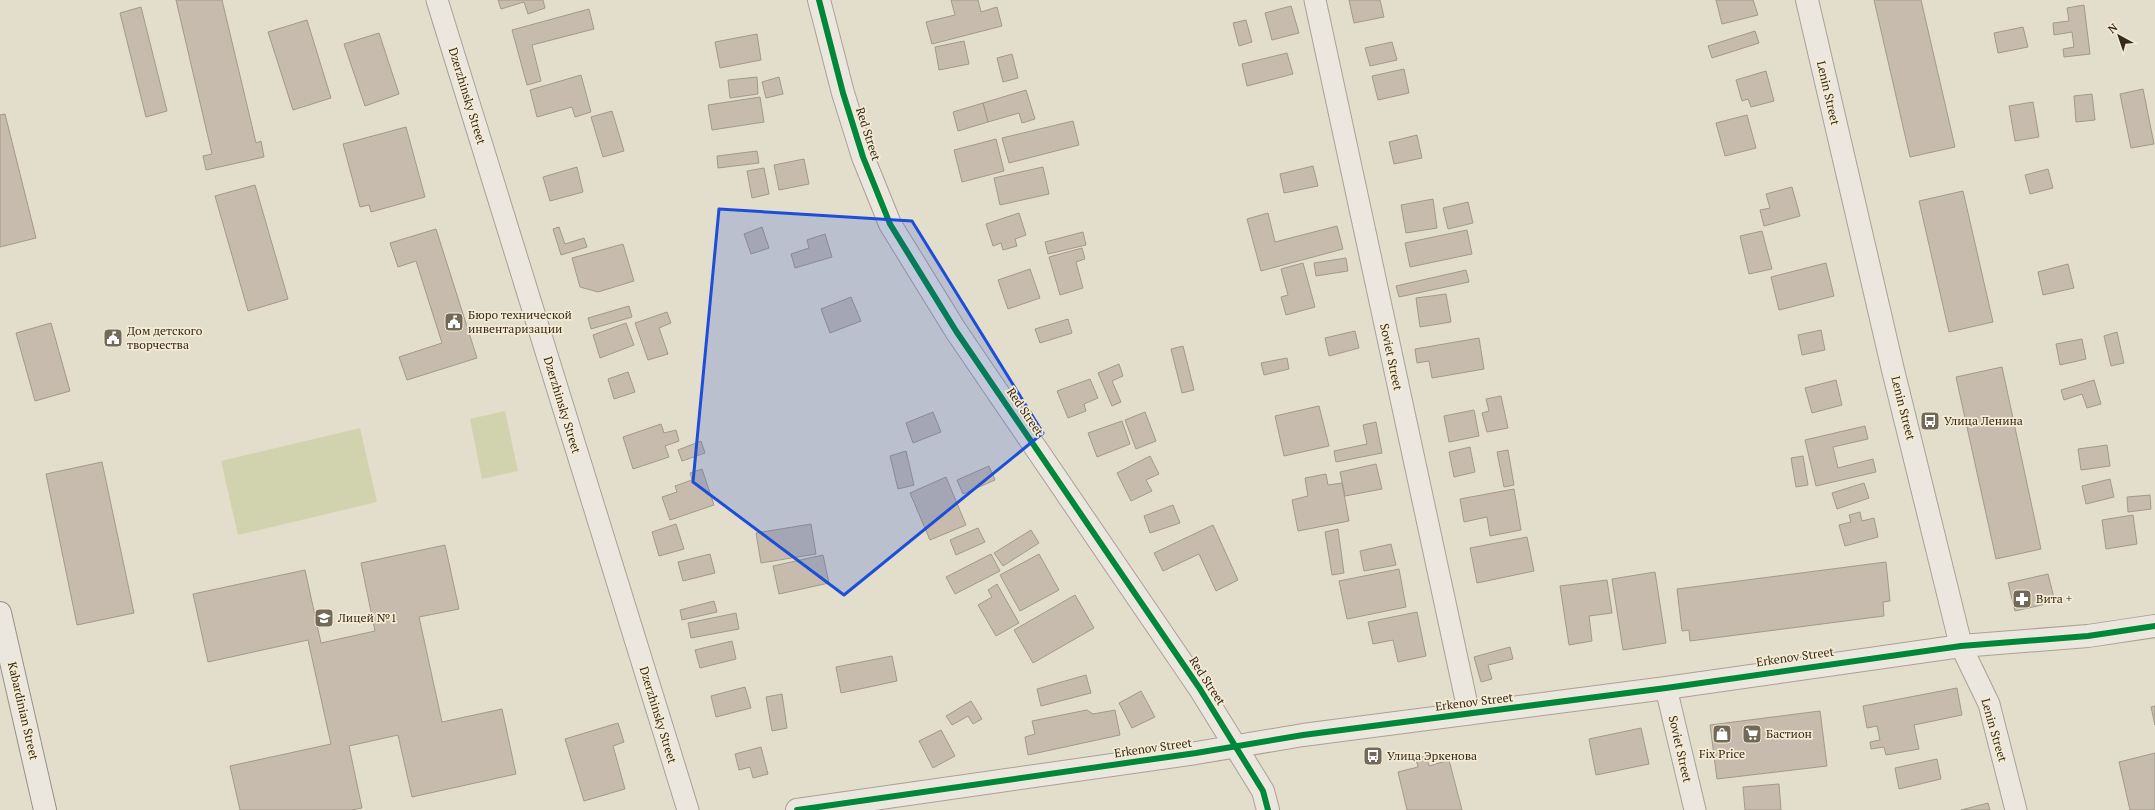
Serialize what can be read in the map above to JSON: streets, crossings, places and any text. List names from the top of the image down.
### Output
{
  "streets": {
    "street": [
      "Lenin Street",
      "Dzerzhinsky Street",
      "Red Street",
      "Soviet Street",
      "Erkenov Street",
      "Kabardinian Street"
    ]
  },
  "crossings": [
    ["Lenin Street", "Erkenov Street"],
    ["Red Street", "Erkenov Street"],
    ["Soviet Street", "Erkenov Street"]
  ],
  "places": {
    "public building": ["Бюро технической инвентаризации", "Дом детского творчества"],
    "bus stop": ["Улица Ленина", "Улица Эркенова"],
    "pharmacy": ["Вита +"],
    "school or university": ["Лицей №1"],
    "shop": ["Fix Price"],
    "supermarket": ["Бастион"]
  },
  "north": "top left"
}
